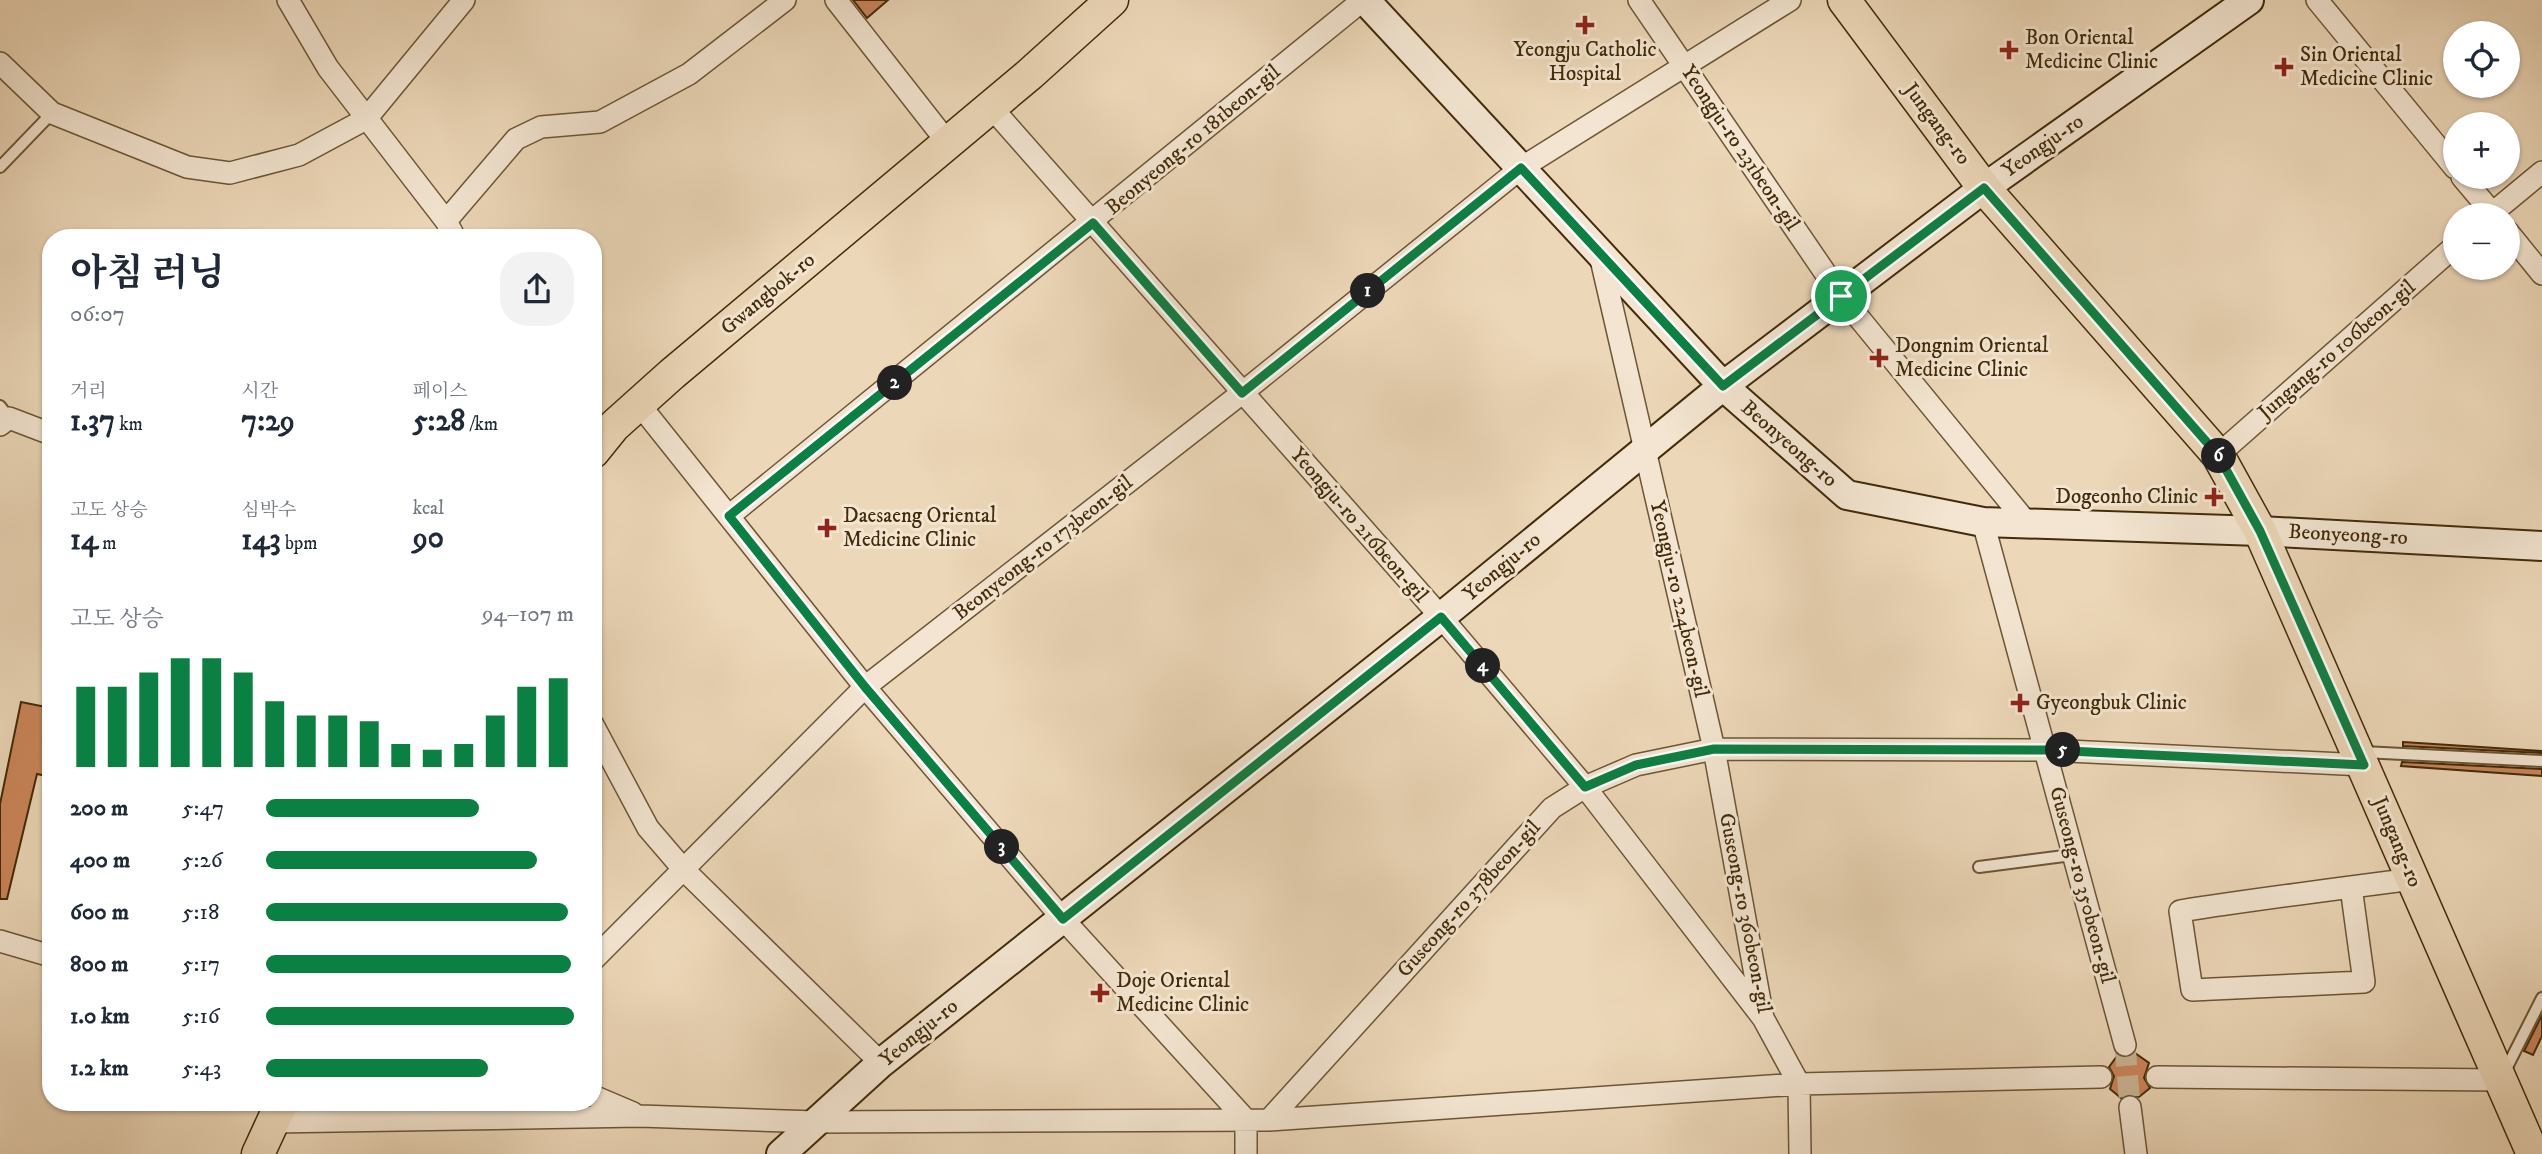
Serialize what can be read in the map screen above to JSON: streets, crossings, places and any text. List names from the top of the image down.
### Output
{
  "streets": {
    "main road": ["Jungang-ro", "Gwangbok-ro"],
    "street": [
      "Beonyeong-ro 181beon-gil",
      "Yeongju-ro",
      "Yeongju-ro 231beon-gil",
      "Jungang-ro 106beon-gil",
      "Beonyeong-ro",
      "Yeongju-ro 216beon-gil",
      "Beonyeong-ro 173beon-gil",
      "Yeongju-ro 224beon-gil",
      "Guseong-ro 350beon-gil",
      "Guseong-ro 378beon-gil",
      "Guseong-ro 360beon-gil"
    ]
  },
  "crossings": [
    ["Jungang-ro", "Yeongju-ro"],
    ["Jungang-ro", "Jungang-ro 106beon-gil"],
    ["Jungang-ro", "Beonyeong-ro"],
    ["Jungang-ro", "Guseong-ro 378beon-gil"],
    ["Beonyeong-ro 181beon-gil", "Beonyeong-ro"],
    ["Beonyeong-ro 181beon-gil", "Yeongju-ro 216beon-gil"],
    ["Yeongju-ro", "Yeongju-ro 231beon-gil"],
    ["Yeongju-ro", "Beonyeong-ro"],
    ["Yeongju-ro", "Yeongju-ro 216beon-gil"],
    ["Yeongju-ro", "Yeongju-ro 224beon-gil"],
    ["Gwangbok-ro", "Yeongju-ro 216beon-gil"],
    ["Beonyeong-ro", "Beonyeong-ro 173beon-gil"],
    ["Beonyeong-ro", "Guseong-ro 350beon-gil"],
    ["Yeongju-ro 216beon-gil", "Beonyeong-ro 173beon-gil"],
    ["Yeongju-ro 216beon-gil", "Guseong-ro 378beon-gil"],
    ["Yeongju-ro 216beon-gil", "Guseong-ro 360beon-gil"],
    ["Yeongju-ro 224beon-gil", "Guseong-ro 378beon-gil"],
    ["Yeongju-ro 224beon-gil", "Guseong-ro 360beon-gil"],
    ["Guseong-ro 350beon-gil", "Guseong-ro 378beon-gil"],
    ["Guseong-ro 378beon-gil", "Guseong-ro 360beon-gil"]
  ],
  "places": {
    "health": [
      "Yeongju Catholic Hospital",
      "Bon Oriental Medicine Clinic",
      "Sin Oriental Medicine Clinic",
      "Dongnim Oriental Medicine Clinic",
      "Dogeonho Clinic",
      "Daesaeng Oriental Medicine Clinic",
      "Gyeongbuk Clinic",
      "Doje Oriental Medicine Clinic"
    ]
  },
  "page": {
    "map_buttons": ["+", "−"],
    "heading": ["아침 러닝", "06:07"],
    "pins": [
      "1",
      "2",
      "6",
      "4",
      "5",
      "3"
    ],
    "stats": [
      ["거리", "1.37 km"],
      ["시간", "7:29"],
      ["페이스", "5:28 /km"],
      ["고도 상승", "14 m"],
      ["심박수", "143 bpm"],
      ["kcal", "90"]
    ],
    "chart": ["고도 상승", "94–107 m"],
    "list": [
      {
        "name": "200 m",
        "note": "5:47"
      },
      {
        "name": "400 m",
        "note": "5:26"
      },
      {
        "name": "600 m",
        "note": "5:18"
      },
      {
        "name": "800 m",
        "note": "5:17"
      },
      {
        "name": "1.0 km",
        "note": "5:16"
      },
      {
        "name": "1.2 km",
        "note": "5:43"
      }
    ]
  }
}
